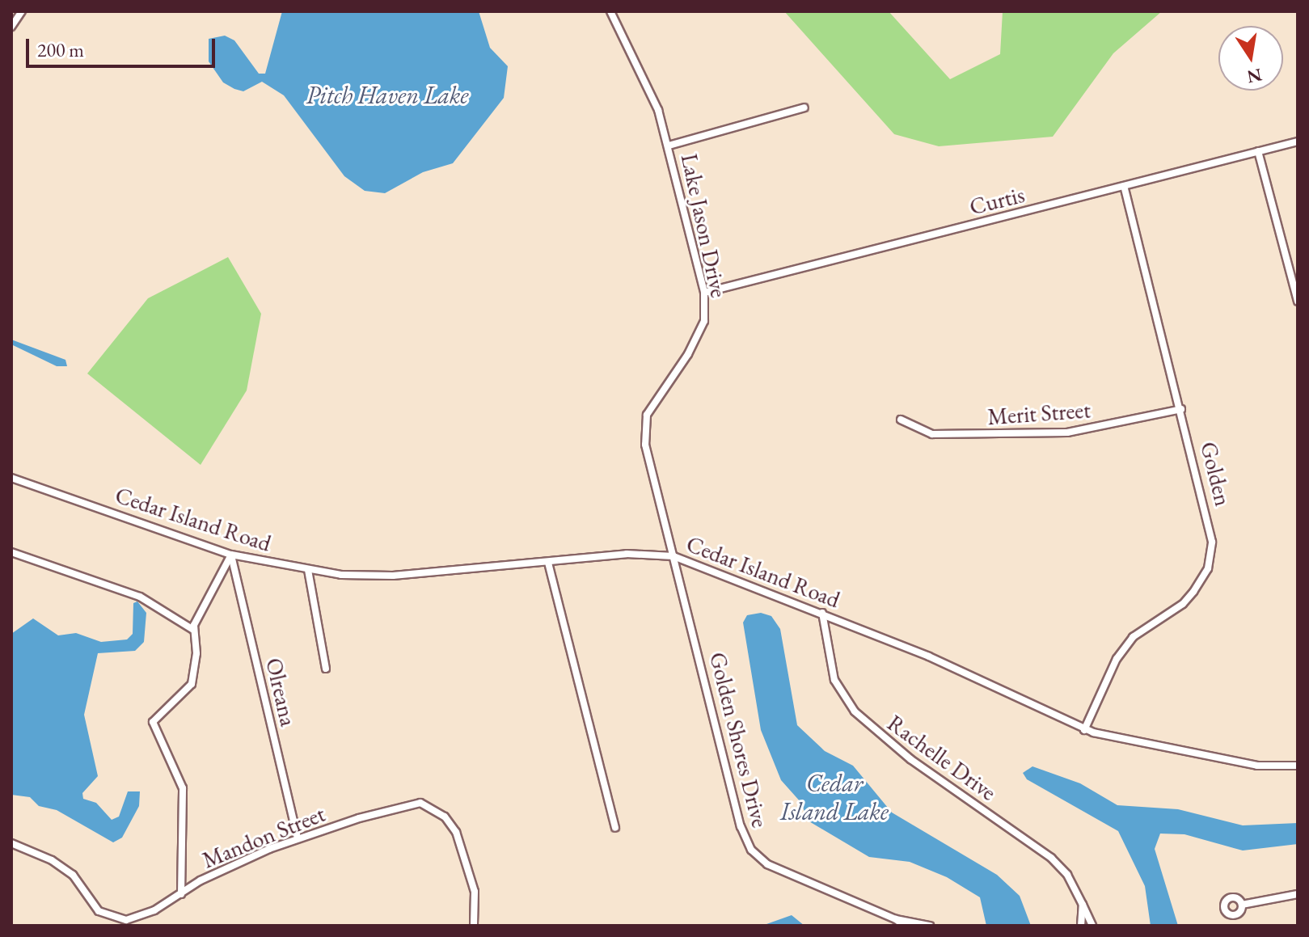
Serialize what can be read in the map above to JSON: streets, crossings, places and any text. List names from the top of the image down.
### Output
{
  "streets": {
    "street": [
      "Curtis",
      "Lake Jason Drive",
      "Merit Street",
      "Golden",
      "Cedar Island Road",
      "Olreana",
      "Golden Shores Drive",
      "Rachelle Drive",
      "Mandon Street"
    ]
  },
  "crossings": [
    ["Curtis", "Lake Jason Drive"],
    ["Curtis", "Golden"],
    ["Lake Jason Drive", "Cedar Island Road"],
    ["Lake Jason Drive", "Golden Shores Drive"],
    ["Merit Street", "Golden"],
    ["Golden", "Cedar Island Road"],
    ["Cedar Island Road", "Olreana"],
    ["Cedar Island Road", "Golden Shores Drive"],
    ["Cedar Island Road", "Rachelle Drive"],
    ["Olreana", "Mandon Street"]
  ],
  "water": ["Pitch Haven Lake", "Cedar Island Lake"],
  "scale_bar": "200 m",
  "north": "bottom"
}
